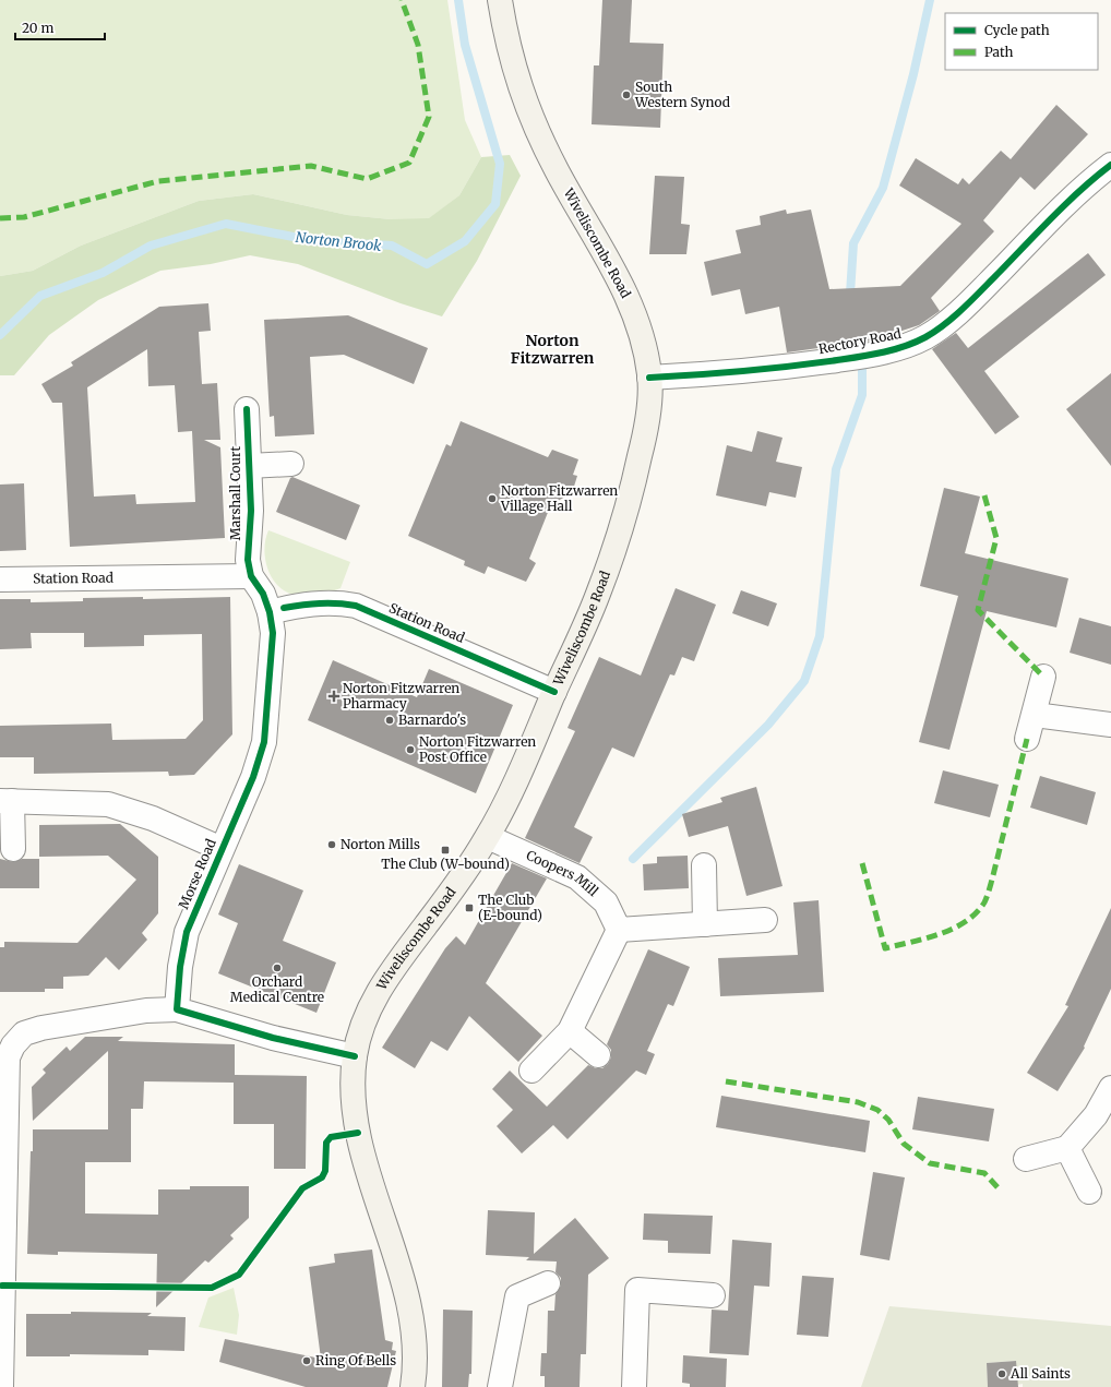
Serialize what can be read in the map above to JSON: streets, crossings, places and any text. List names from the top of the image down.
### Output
{
  "streets": {
    "main road": ["Wiveliscombe Road"],
    "street": [
      "Rectory Road",
      "Marshall Court",
      "Station Road",
      "Morse Road",
      "Coopers Mill"
    ]
  },
  "crossings": [
    ["Wiveliscombe Road", "Rectory Road"],
    ["Wiveliscombe Road", "Station Road"],
    ["Wiveliscombe Road", "Coopers Mill"],
    ["Marshall Court", "Station Road"],
    ["Marshall Court", "Morse Road"],
    ["Station Road", "Morse Road"]
  ],
  "districts": ["Norton Fitzwarren"],
  "water": ["Norton Brook"],
  "places": {
    "other": [
      "South Western Synod",
      "Norton Fitzwarren Village Hall",
      "Barnardo's",
      "Norton Fitzwarren Post Office",
      "Norton Mills",
      "Orchard Medical Centre",
      "Ring Of Bells",
      "All Saints"
    ],
    "health": ["Norton Fitzwarren Pharmacy"],
    "transit": ["The Club (W-bound)", "The Club (E-bound)"]
  },
  "legend": ["Cycle path", "Path"],
  "scale_bar": "20 m"
}
